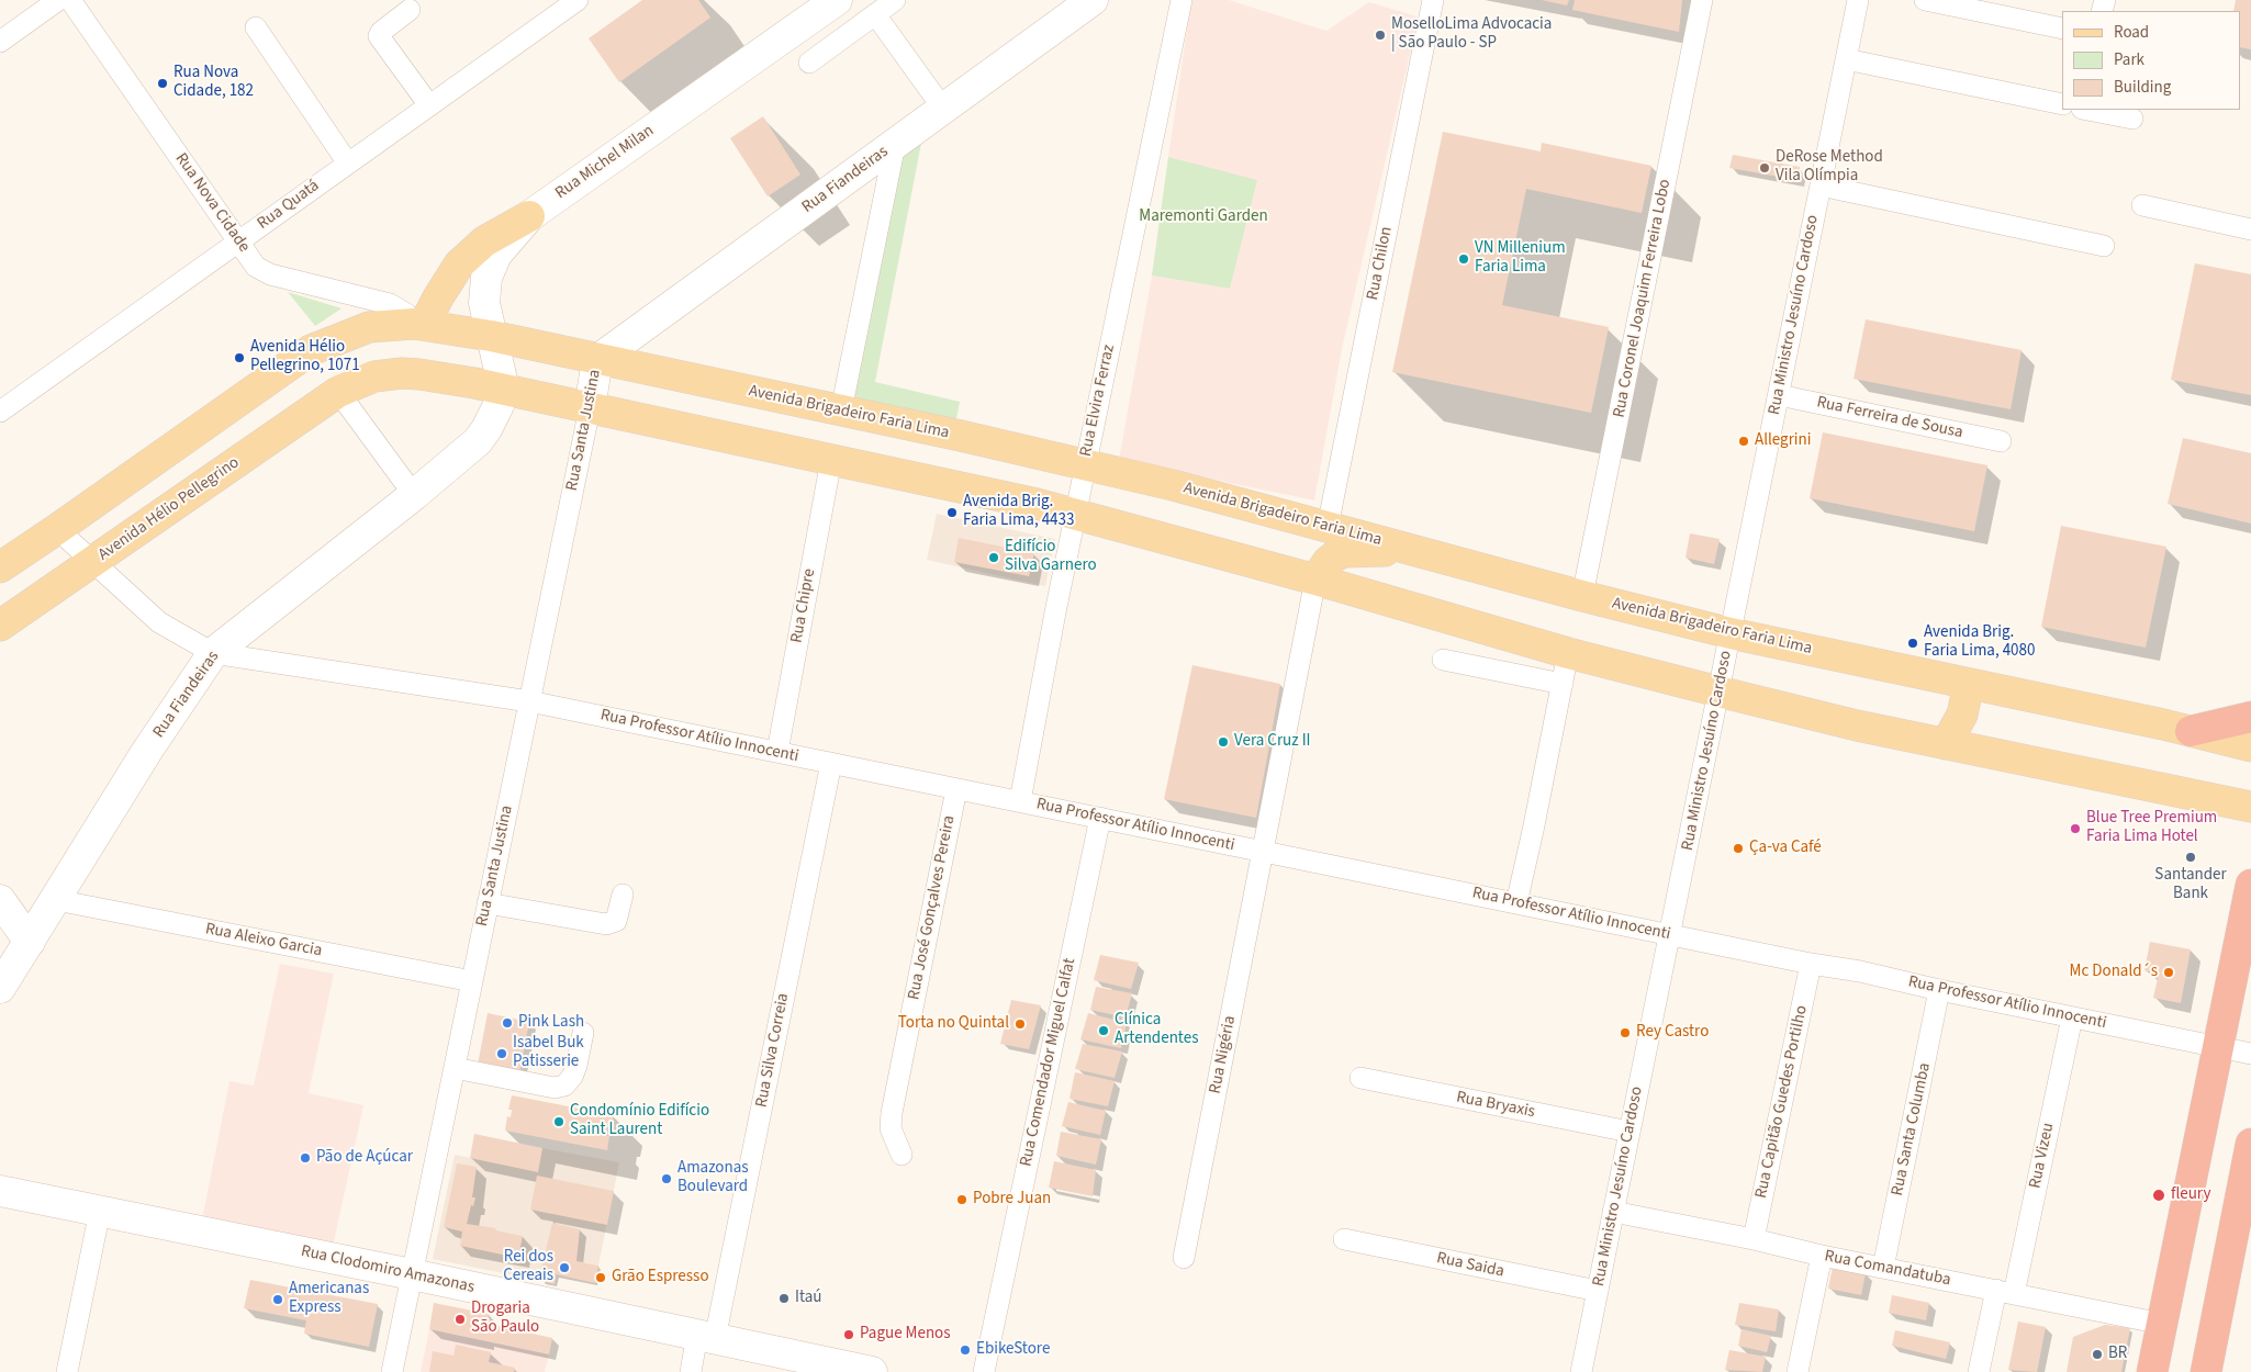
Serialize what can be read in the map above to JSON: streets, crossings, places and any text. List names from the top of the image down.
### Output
{
  "streets": {
    "main road": ["Avenida Brigadeiro Faria Lima", "Avenida Hélio Pellegrino"],
    "street": [
      "Rua Michel Milan",
      "Rua Fiandeiras",
      "Rua Nova Cidade",
      "Rua Quatá",
      "Rua Chilon",
      "Rua Coronel Joaquim Ferreira Lobo",
      "Rua Ministro Jesuíno Cardoso",
      "Rua Elvira Ferraz",
      "Rua Ferreira de Sousa",
      "Rua Santa Justina",
      "Rua Chipre",
      "Rua Professor Atílio Innocenti",
      "Rua José Gonçalves Pereira",
      "Rua Aleixo Garcia",
      "Rua Silva Correia",
      "Rua Nigéria",
      "Rua Comendador Miguel Calfat",
      "Rua Capitão Guedes Portilho",
      "Rua Bryaxis",
      "Rua Santa Columba",
      "Rua Vizeu",
      "Rua Saida",
      "Rua Comandatuba",
      "Rua Clodomiro Amazonas"
    ]
  },
  "crossings": [
    ["Rua Michel Milan", "Rua Fiandeiras"],
    ["Rua Michel Milan", "Avenida Brigadeiro Faria Lima"],
    ["Rua Fiandeiras", "Avenida Brigadeiro Faria Lima"],
    ["Rua Fiandeiras", "Rua Santa Justina"],
    ["Rua Fiandeiras", "Rua Professor Atílio Innocenti"],
    ["Rua Fiandeiras", "Rua Aleixo Garcia"],
    ["Rua Nova Cidade", "Rua Quatá"],
    ["Rua Nova Cidade", "Avenida Brigadeiro Faria Lima"],
    ["Rua Chilon", "Avenida Brigadeiro Faria Lima"],
    ["Rua Coronel Joaquim Ferreira Lobo", "Avenida Brigadeiro Faria Lima"],
    ["Rua Ministro Jesuíno Cardoso", "Avenida Brigadeiro Faria Lima"],
    ["Rua Ministro Jesuíno Cardoso", "Rua Ferreira de Sousa"],
    ["Rua Ministro Jesuíno Cardoso", "Rua Professor Atílio Innocenti"],
    ["Rua Ministro Jesuíno Cardoso", "Rua Bryaxis"],
    ["Rua Ministro Jesuíno Cardoso", "Rua Saida"],
    ["Rua Ministro Jesuíno Cardoso", "Rua Comandatuba"],
    ["Rua Elvira Ferraz", "Avenida Brigadeiro Faria Lima"],
    ["Rua Elvira Ferraz", "Rua Professor Atílio Innocenti"],
    ["Avenida Brigadeiro Faria Lima", "Rua Santa Justina"],
    ["Avenida Brigadeiro Faria Lima", "Rua Professor Atílio Innocenti"],
    ["Rua Santa Justina", "Rua Professor Atílio Innocenti"],
    ["Rua Santa Justina", "Rua Aleixo Garcia"],
    ["Rua Santa Justina", "Rua Clodomiro Amazonas"],
    ["Avenida Hélio Pellegrino", "Rua Professor Atílio Innocenti"],
    ["Rua Chipre", "Rua Professor Atílio Innocenti"],
    ["Rua Professor Atílio Innocenti", "Rua José Gonçalves Pereira"],
    ["Rua Professor Atílio Innocenti", "Rua Silva Correia"],
    ["Rua Professor Atílio Innocenti", "Rua Nigéria"],
    ["Rua Professor Atílio Innocenti", "Rua Comendador Miguel Calfat"],
    ["Rua Professor Atílio Innocenti", "Rua Capitão Guedes Portilho"],
    ["Rua Professor Atílio Innocenti", "Rua Santa Columba"],
    ["Rua Professor Atílio Innocenti", "Rua Vizeu"],
    ["Rua Silva Correia", "Rua Clodomiro Amazonas"],
    ["Rua Capitão Guedes Portilho", "Rua Comandatuba"],
    ["Rua Santa Columba", "Rua Comandatuba"],
    ["Rua Vizeu", "Rua Comandatuba"]
  ],
  "parks": ["Maremonti Garden"],
  "places": [
    "MoselloLima Advocacia | São Paulo - SP",
    "Rua Nova Cidade, 182",
    "DeRose Method Vila Olímpia",
    "VN Millenium Faria Lima",
    "Avenida Hélio Pellegrino, 1071",
    "Allegrini",
    "Avenida Brig. Faria Lima, 4433",
    "Edifício Silva Garnero",
    "Avenida Brig. Faria Lima, 4080",
    "Vera Cruz II",
    "Blue Tree Premium Faria Lima Hotel",
    "Ça-va Café",
    "Santander Bank",
    "Mc Donald´s",
    "Pink Lash",
    "Torta no Quintal",
    "Clínica Artendentes",
    "Rey Castro",
    "Isabel Buk Patisserie",
    "Condomínio Edifício Saint Laurent",
    "Pão de Açúcar",
    "Amazonas Boulevard",
    "fleury",
    "Pobre Juan",
    "Rei dos Cereais",
    "Grão Espresso",
    "Itaú",
    "Americanas Express",
    "Drogaria São Paulo",
    "Pague Menos",
    "EbikeStore",
    "BR"
  ],
  "legend": ["Road", "Park", "Building"]
}
